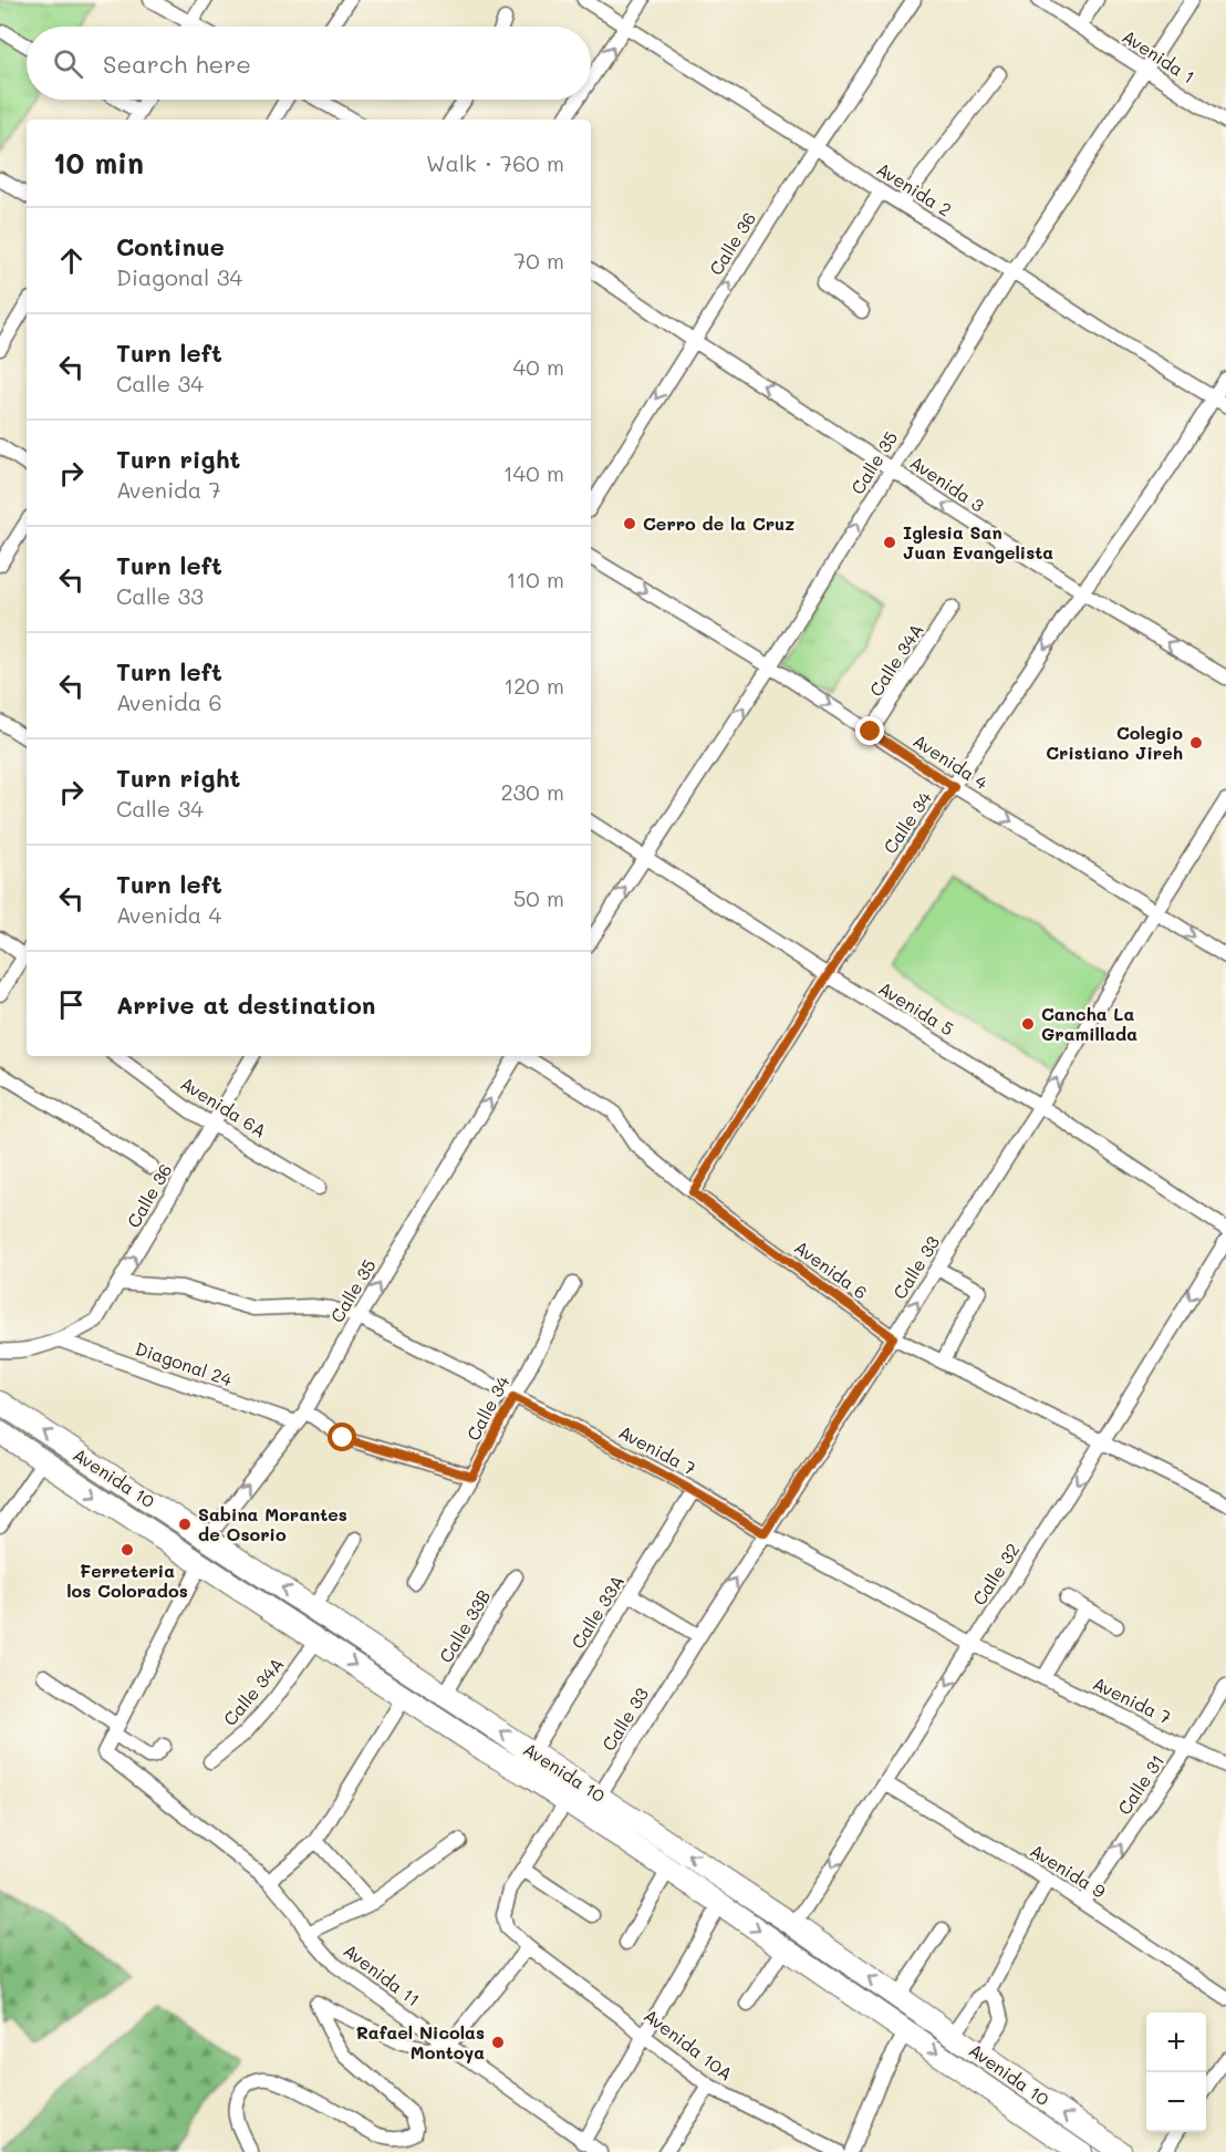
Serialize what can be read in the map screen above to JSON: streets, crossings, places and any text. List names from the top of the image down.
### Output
{
  "streets": {
    "main road": ["Avenida 10"],
    "street": [
      "Avenida 1",
      "Avenida 2",
      "Calle 36",
      "Calle 35",
      "Avenida 3",
      "Calle 34A",
      "Avenida 4",
      "Calle 34",
      "Avenida 5",
      "Avenida 6A",
      "Calle 33",
      "Avenida 6",
      "Diagonal 24",
      "Avenida 7",
      "Calle 32",
      "Calle 33A",
      "Calle 33B",
      "Calle 31",
      "Avenida 9",
      "Avenida 11",
      "Avenida 10A"
    ]
  },
  "crossings": [
    ["Avenida 1", "Calle 35"],
    ["Avenida 2", "Calle 36"],
    ["Avenida 2", "Calle 35"],
    ["Avenida 2", "Calle 34"],
    ["Calle 36", "Avenida 3"],
    ["Calle 36", "Avenida 6A"],
    ["Calle 36", "Diagonal 24"],
    ["Calle 36", "Avenida 7"],
    ["Calle 35", "Avenida 3"],
    ["Calle 35", "Avenida 4"],
    ["Calle 35", "Avenida 5"],
    ["Calle 35", "Diagonal 24"],
    ["Calle 35", "Avenida 7"],
    ["Calle 35", "Avenida 10"],
    ["Avenida 3", "Calle 34"],
    ["Calle 34A", "Avenida 4"],
    ["Calle 34A", "Avenida 10"],
    ["Avenida 4", "Calle 34"],
    ["Avenida 4", "Calle 33"],
    ["Calle 34", "Avenida 5"],
    ["Calle 34", "Avenida 6"],
    ["Calle 34", "Avenida 7"],
    ["Avenida 5", "Calle 33"],
    ["Calle 33", "Avenida 6"],
    ["Calle 33", "Avenida 7"],
    ["Calle 33", "Avenida 10"],
    ["Avenida 6", "Calle 32"],
    ["Avenida 7", "Calle 32"],
    ["Avenida 7", "Calle 33A"],
    ["Avenida 7", "Calle 31"],
    ["Avenida 10", "Calle 32"],
    ["Avenida 10", "Calle 33A"],
    ["Avenida 10", "Calle 33B"],
    ["Calle 32", "Avenida 9"],
    ["Calle 31", "Avenida 9"]
  ],
  "one_way": [
    "Calle 35",
    "Avenida 3",
    "Avenida 4",
    "Calle 33",
    "Calle 32",
    "Calle 31"
  ],
  "places": [
    "Cerro de la Cruz",
    "Iglesia San Juan Evangelista",
    "Colegio Cristiano Jireh",
    "Cancha La Gramillada",
    "Sabina Morantes de Osorio",
    "Ferreteria los Colorados",
    "Rafael Nicolas Montoya"
  ],
  "page": {
    "search": "Search here",
    "heading": ["10 min", "Walk · 760 m"],
    "list": [
      ["Continue", "Diagonal 34", "70 m"],
      ["Turn left", "Calle 34", "40 m"],
      ["Turn right", "Avenida 7", "140 m"],
      ["Turn left", "Calle 33", "110 m"],
      ["Turn left", "Avenida 6", "120 m"],
      ["Turn right", "Calle 34", "230 m"],
      ["Turn left", "Avenida 4", "50 m"],
      "Arrive at destination"
    ],
    "map_buttons": ["+", "−"]
  }
}
